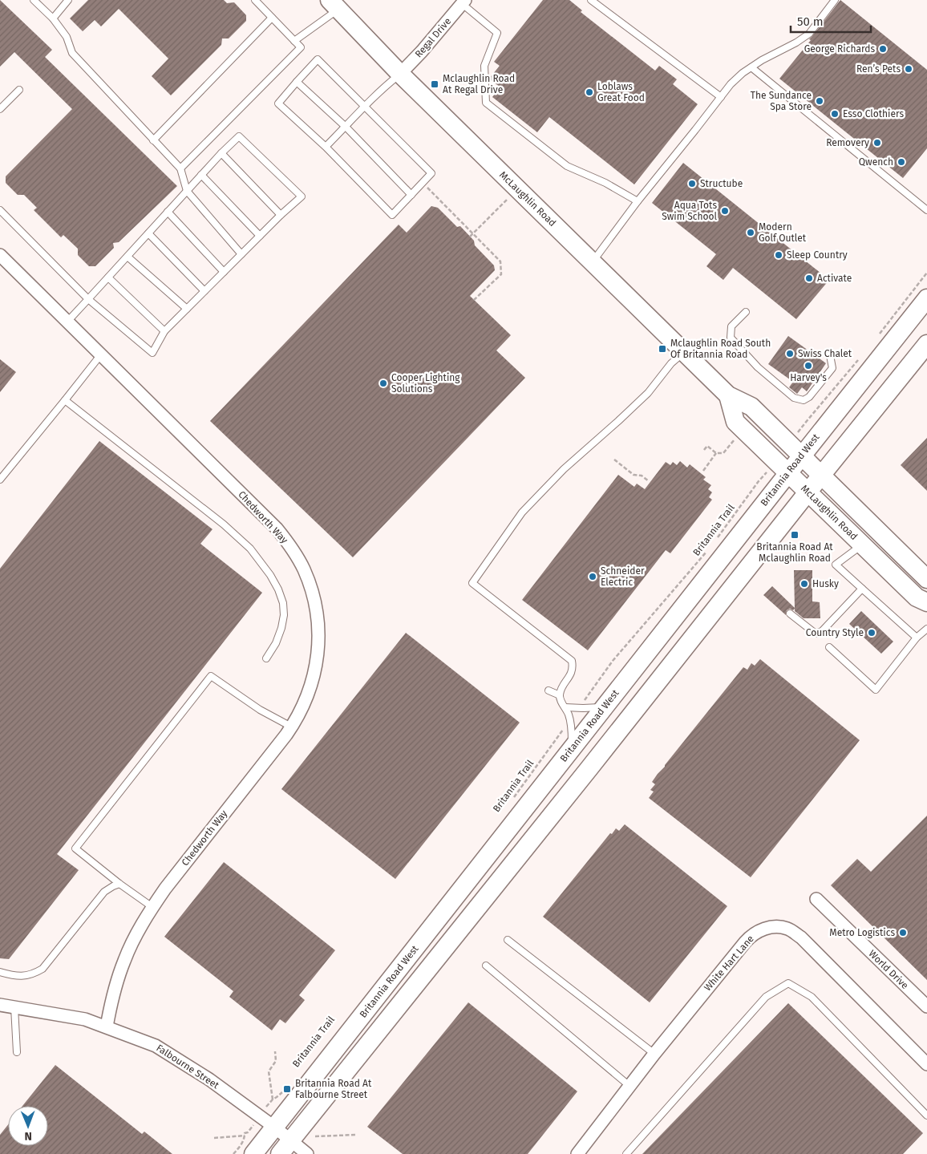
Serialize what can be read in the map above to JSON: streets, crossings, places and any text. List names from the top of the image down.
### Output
{
  "streets": {
    "main road": ["McLaughlin Road", "Britannia Road West"],
    "street": [
      "Regal Drive",
      "Chedworth Way",
      "White Hart Lane",
      "World Drive",
      "Falbourne Street"
    ],
    "path": ["Britannia Trail"]
  },
  "crossings": [
    ["Regal Drive", "McLaughlin Road"],
    ["McLaughlin Road", "Britannia Road West"],
    ["Britannia Road West", "Falbourne Street"],
    ["Chedworth Way", "Falbourne Street"]
  ],
  "places": {
    "other": [
      "George Richards",
      "Ren’s Pets",
      "Loblaws Great Food",
      "The Sundance Spa Store",
      "Esso Clothiers",
      "Removery",
      "Qwench",
      "Structube",
      "Aqua Tots Swim School",
      "Modern Golf Outlet",
      "Sleep Country",
      "Activate",
      "Swiss Chalet",
      "Harvey's",
      "Cooper Lighting Solutions",
      "Schneider Electric",
      "Husky",
      "Country Style",
      "Metro Logistics"
    ],
    "transit": [
      "Mclaughlin Road At Regal Drive",
      "Mclaughlin Road South Of Britannia Road",
      "Britannia Road At Mclaughlin Road",
      "Britannia Road At Falbourne Street"
    ]
  },
  "scale_bar": "50 m",
  "north": "bottom"
}
